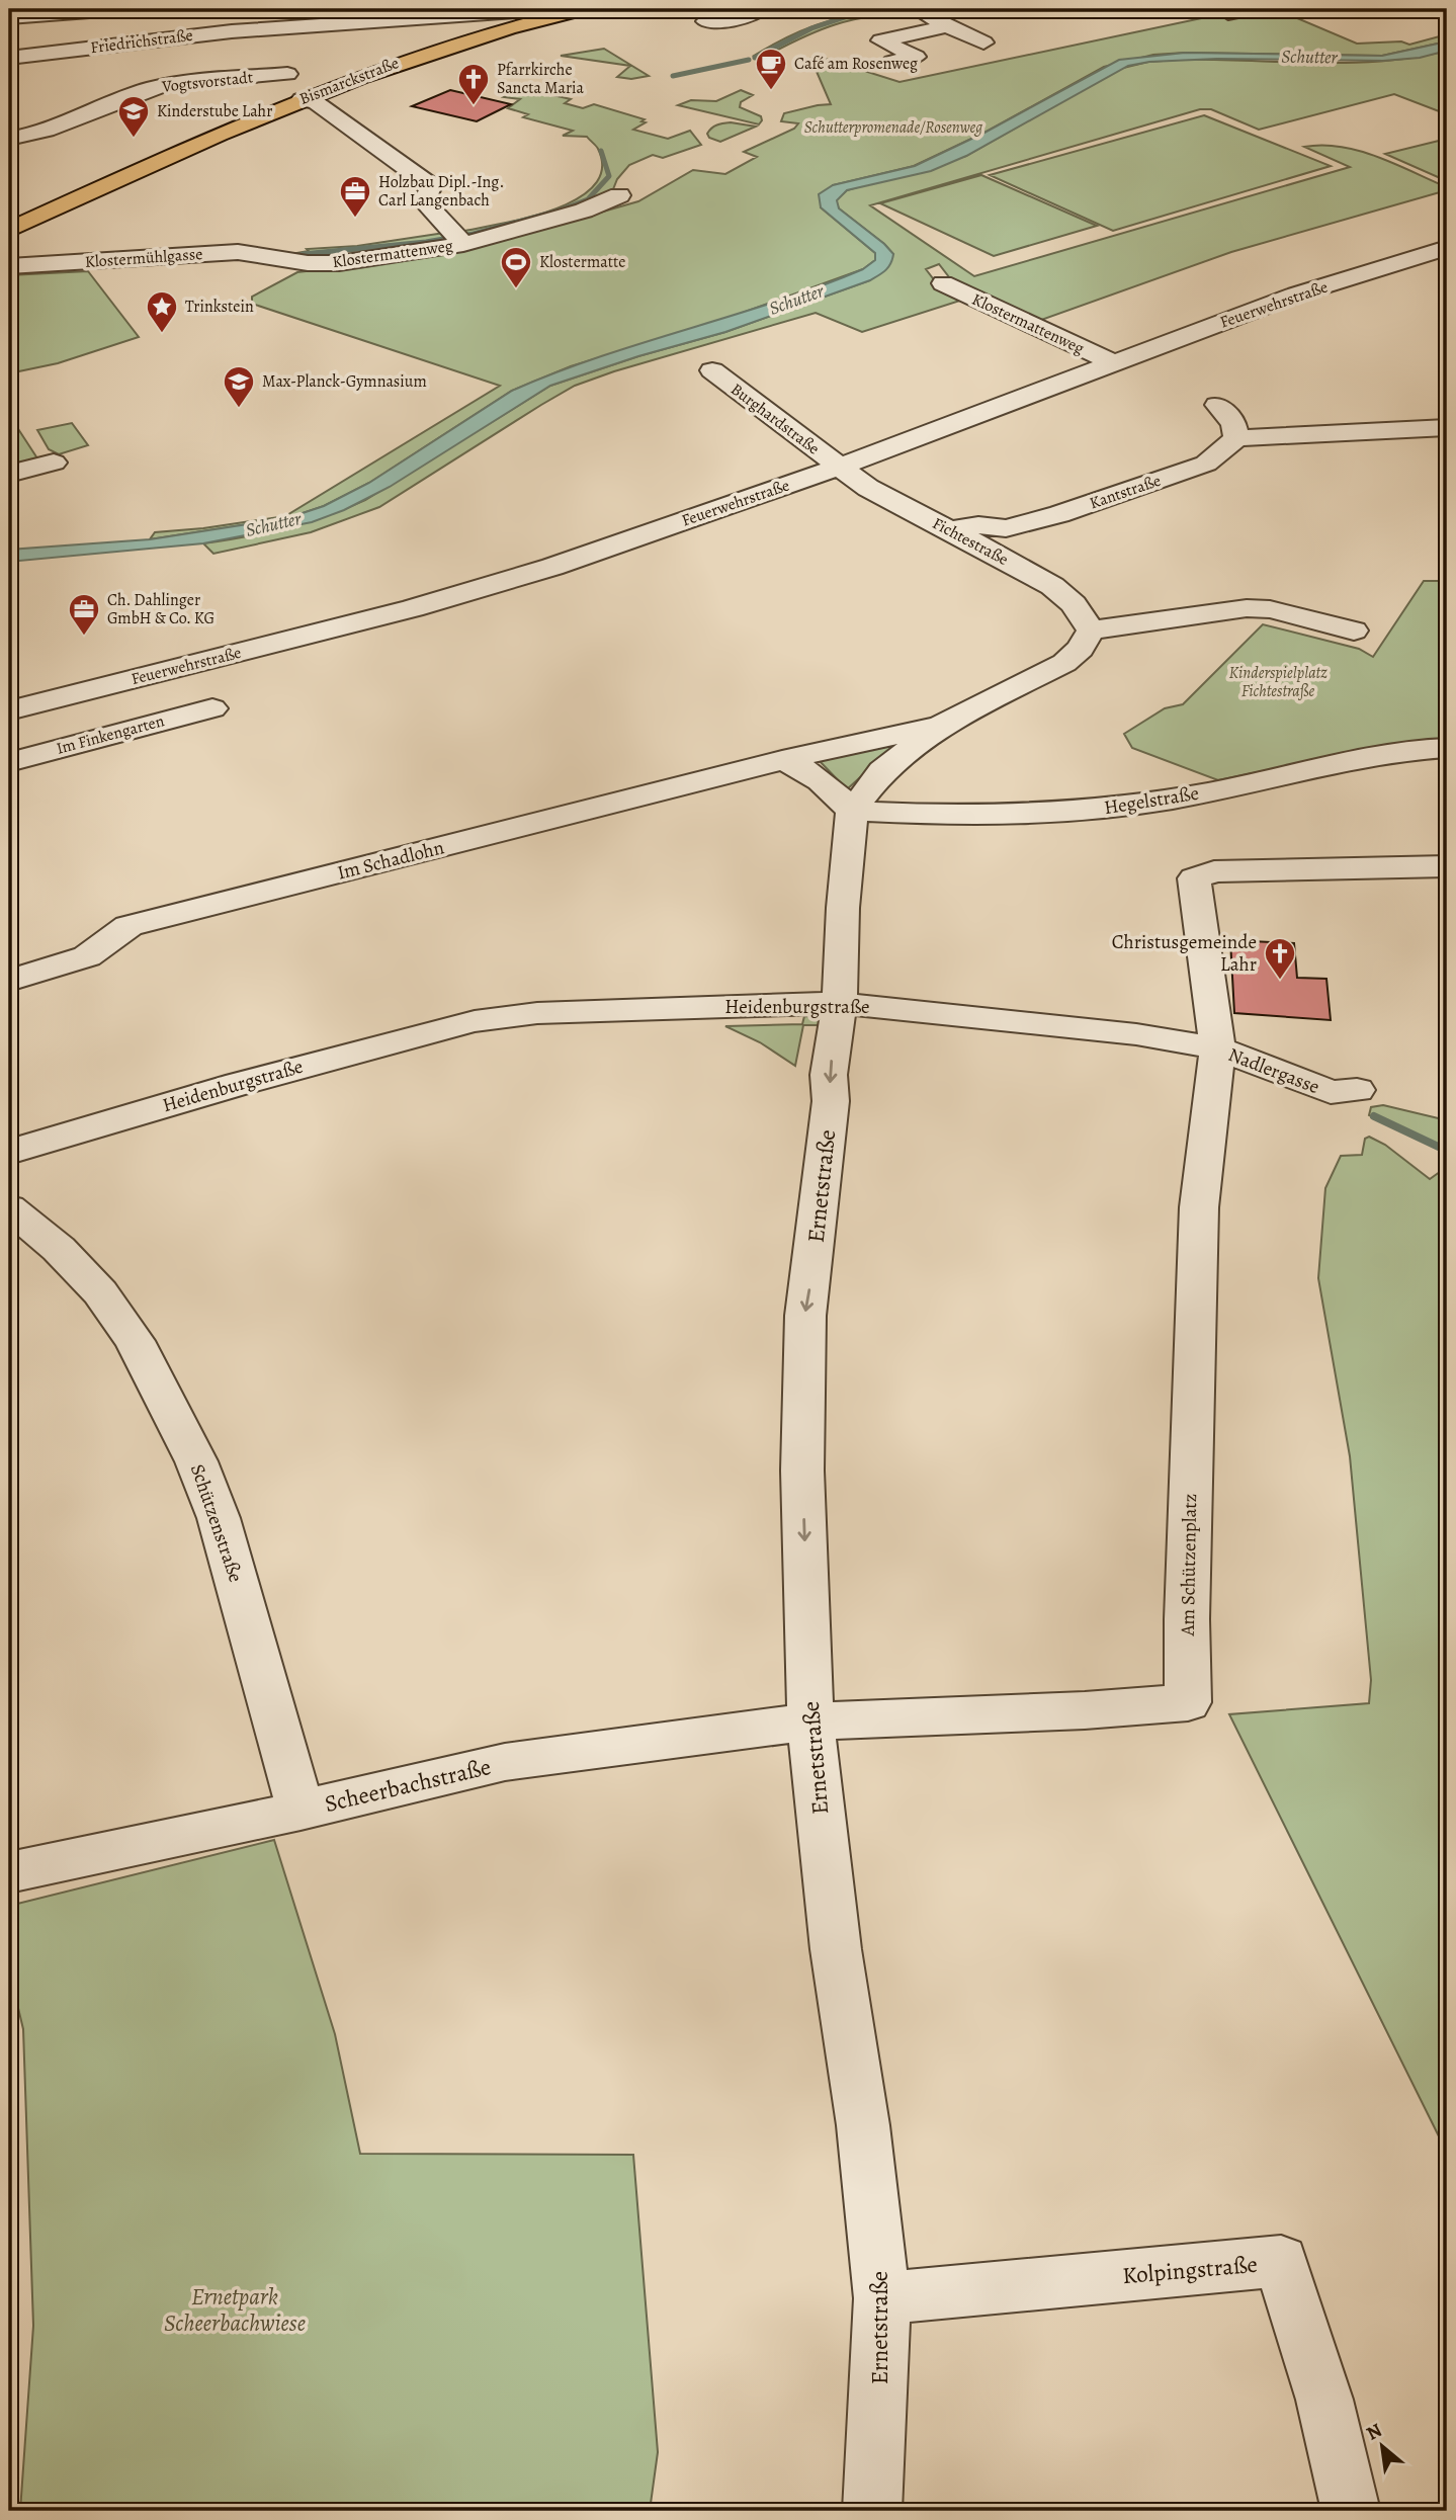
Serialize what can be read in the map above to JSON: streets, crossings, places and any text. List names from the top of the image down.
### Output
{
  "streets": {
    "main road": ["Bismarckstraße"],
    "street": [
      "Friedrichstraße",
      "Vogtsvorstadt",
      "Klostermattenweg",
      "Klostermühlgasse",
      "Feuerwehrstraße",
      "Burghardstraße",
      "Kantstraße",
      "Fichtestraße",
      "Im Finkengarten",
      "Hegelstraße",
      "Im Schadlohn",
      "Heidenburgstraße",
      "Nadlergasse",
      "Ernetstraße",
      "Schützenstraße",
      "Am Schützenplatz",
      "Scheerbachstraße",
      "Kolpingstraße"
    ]
  },
  "crossings": [
    ["Friedrichstraße", "Bismarckstraße"],
    ["Bismarckstraße", "Klostermattenweg"],
    ["Klostermattenweg", "Klostermühlgasse"],
    ["Klostermattenweg", "Feuerwehrstraße"],
    ["Feuerwehrstraße", "Burghardstraße"],
    ["Feuerwehrstraße", "Fichtestraße"],
    ["Burghardstraße", "Fichtestraße"],
    ["Kantstraße", "Fichtestraße"],
    ["Heidenburgstraße", "Nadlergasse"],
    ["Heidenburgstraße", "Ernetstraße"],
    ["Heidenburgstraße", "Am Schützenplatz"],
    ["Nadlergasse", "Am Schützenplatz"],
    ["Ernetstraße", "Am Schützenplatz"],
    ["Ernetstraße", "Scheerbachstraße"],
    ["Ernetstraße", "Kolpingstraße"],
    ["Schützenstraße", "Scheerbachstraße"],
    ["Am Schützenplatz", "Scheerbachstraße"]
  ],
  "one_way": ["Ernetstraße"],
  "water": ["Schutter"],
  "parks": ["Schutterpromenade/Rosenweg", "Kinderspielplatz Fichtestraße", "Ernetpark Scheerbachwiese"],
  "places": {
    "cafe": ["Café am Rosenweg"],
    "church": ["Pfarrkirche Sancta Maria", "Christusgemeinde Lahr"],
    "school or university": ["Kinderstube Lahr", "Max-Planck-Gymnasium"],
    "office": ["Holzbau Dipl.-Ing. Carl Langenbach", "Ch. Dahlinger GmbH & Co. KG"],
    "sports": ["Klostermatte"],
    "place": ["Trinkstein"]
  },
  "north": "top left"
}
